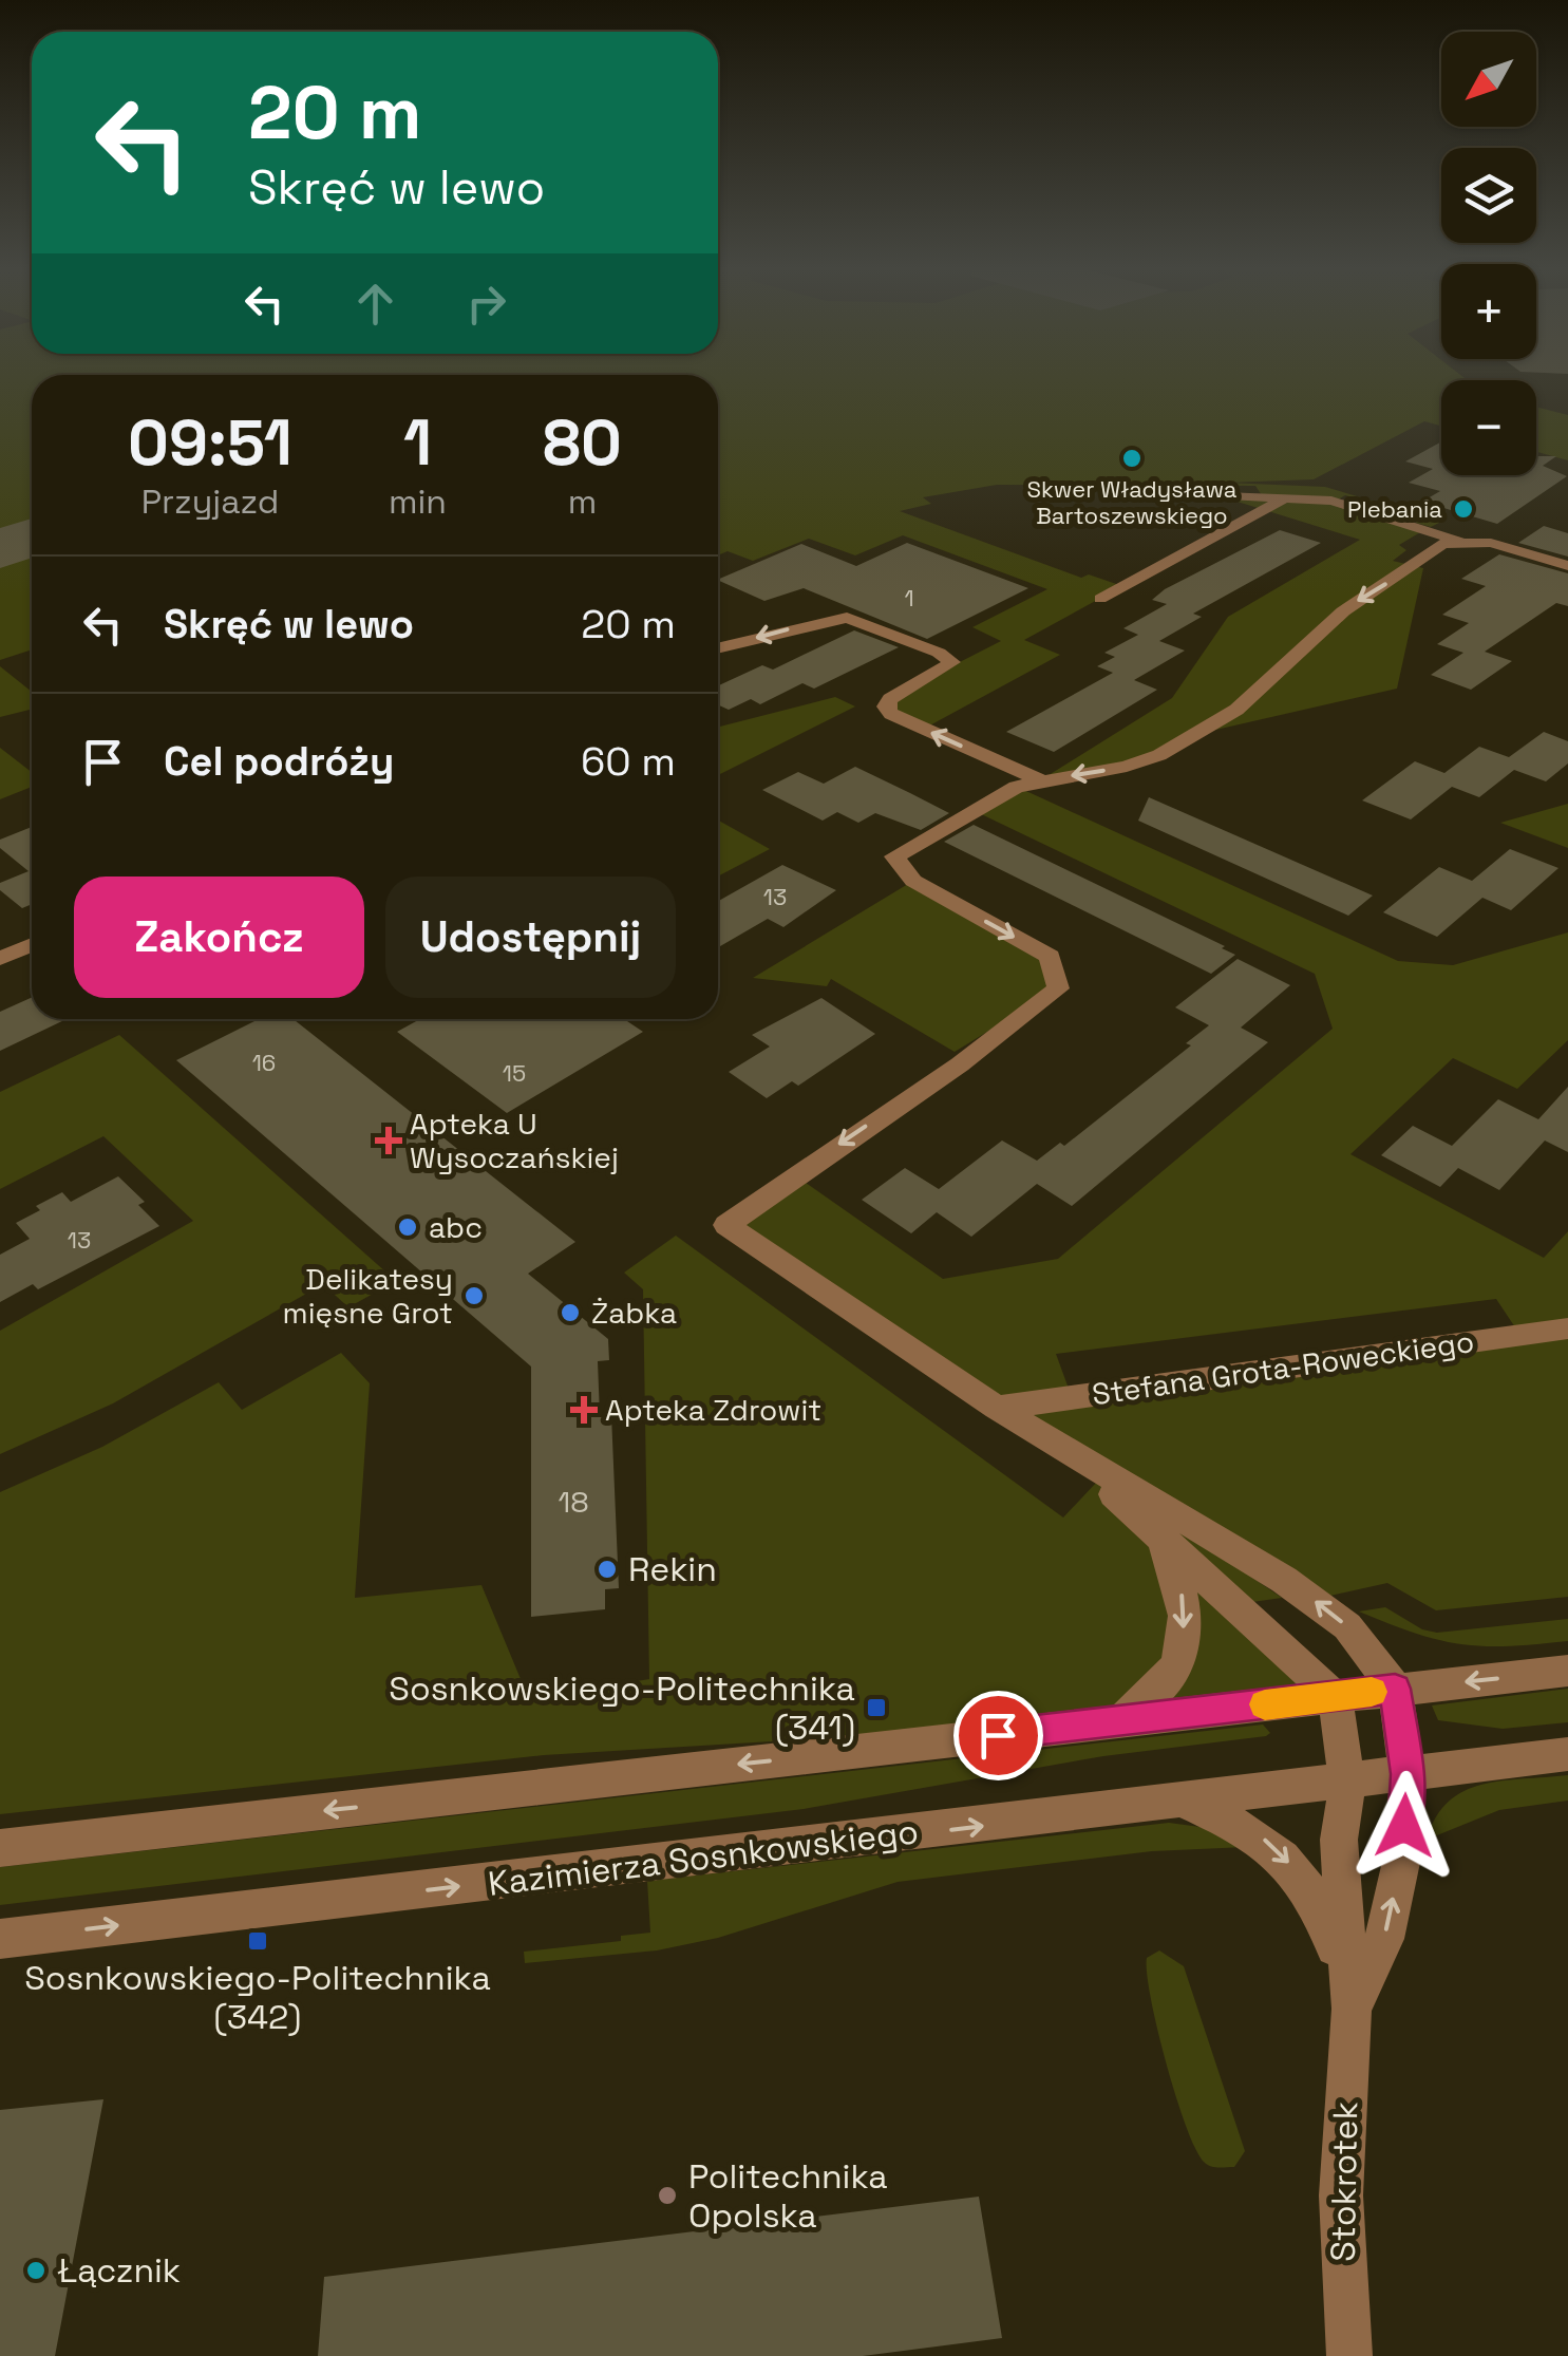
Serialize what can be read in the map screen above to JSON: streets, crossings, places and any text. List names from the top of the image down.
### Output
{
  "streets": {
    "street": ["Stefana Grota-Roweckiego", "Kazimierza Sosnkowskiego", "Stokrotek"]
  },
  "crossings": [
    ["Kazimierza Sosnkowskiego", "Stokrotek"]
  ],
  "places": {
    "other": [
      "Skwer Władysława Bartoszewskiego",
      "Plebania",
      "abc",
      "Delikatesy mięsne Grot",
      "Żabka",
      "Rekin",
      "Politechnika Opolska",
      "Łącznik"
    ],
    "health": ["Apteka U Wysoczańskiej", "Apteka Zdrowit"],
    "transit": ["Sosnkowskiego-Politechnika (341)", "Sosnkowskiego-Politechnika (342)"]
  },
  "house_numbers": [
    "1",
    "13",
    "16",
    "15",
    "13",
    "18"
  ],
  "north": "bottom left",
  "page": {
    "map_buttons": ["+", "−"],
    "turn": ["20 m", "Skręć w lewo"],
    "eta": [
      "09:51",
      "Przyjazd",
      "1",
      "min",
      "80",
      "m"
    ],
    "list": [
      {
        "name": "Skręć w lewo",
        "value": "20 m"
      },
      {
        "name": "Cel podróży",
        "value": "60 m"
      }
    ],
    "buttons": ["Zakończ", "Udostępnij"]
  }
}
